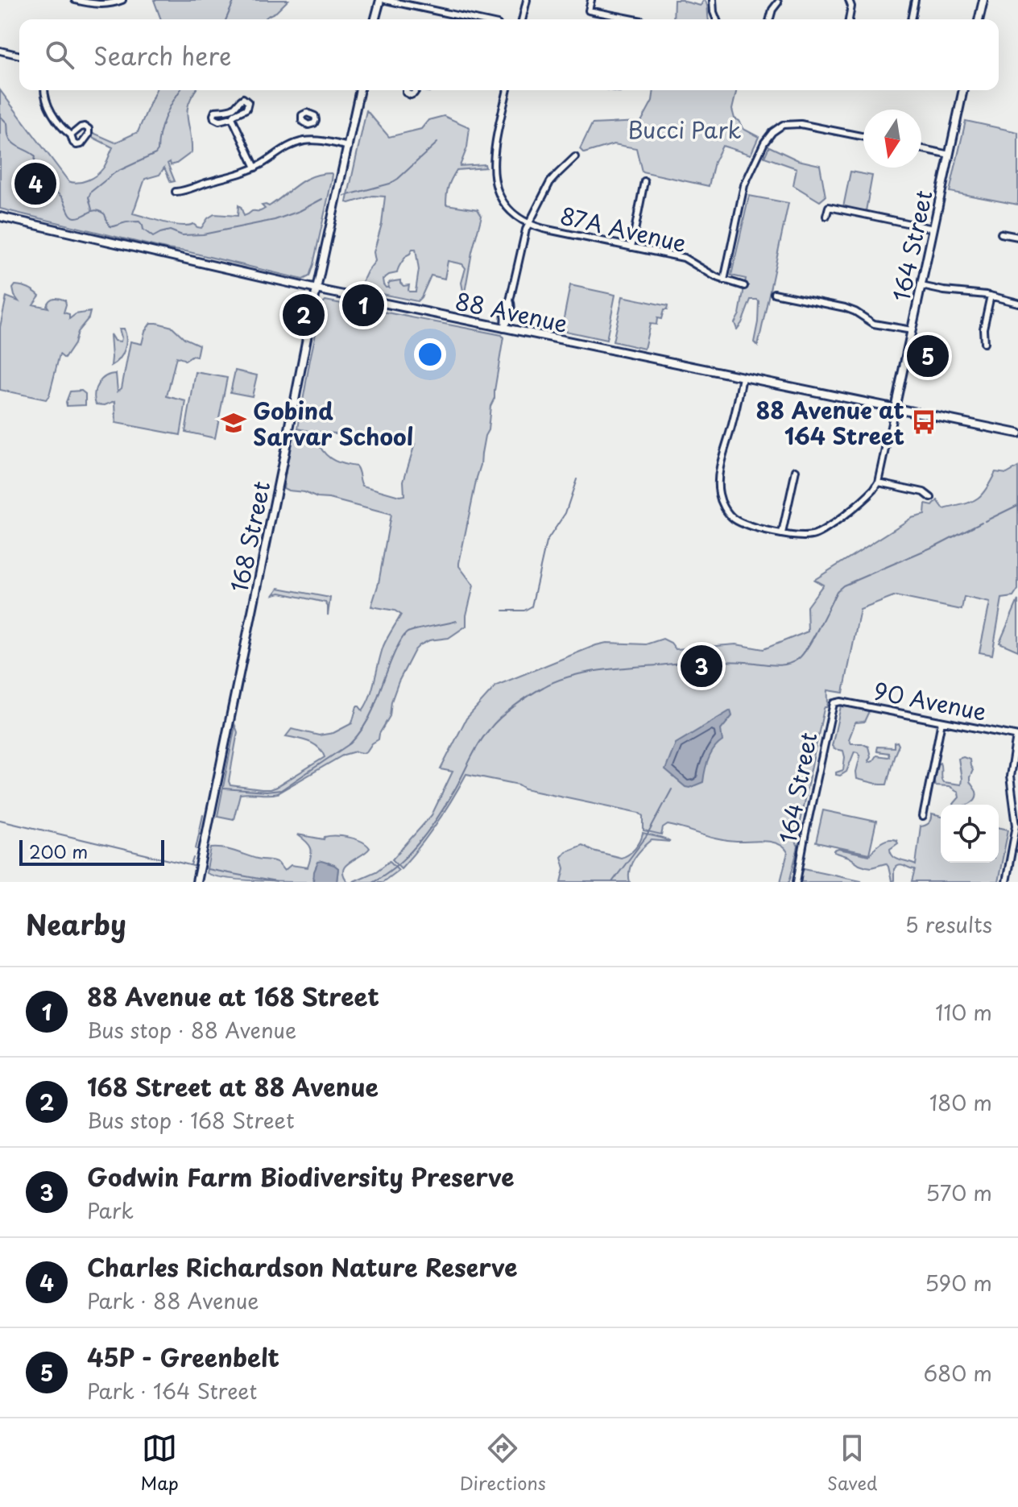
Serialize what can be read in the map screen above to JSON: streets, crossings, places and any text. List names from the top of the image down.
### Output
{
  "streets": {
    "main road": ["164 Street", "88 Avenue", "168 Street"],
    "street": ["87A Avenue", "90 Avenue"]
  },
  "crossings": [
    ["164 Street", "88 Avenue"],
    ["164 Street", "90 Avenue"],
    ["88 Avenue", "168 Street"]
  ],
  "parks": ["Bucci Park"],
  "places": {
    "bus stop": ["88 Avenue at 164 Street"],
    "school or university": ["Gobind Sarvar School"]
  },
  "scale_bar": "200 m",
  "north": "bottom",
  "page": {
    "search": "Search here",
    "pins": [
      "4",
      "1",
      "2",
      "5",
      "3"
    ],
    "scale": "200 m",
    "heading": ["Nearby", "5 results"],
    "list": [
      {
        "mark": "1",
        "name": "88 Avenue at 168 Street",
        "note": "Bus stop · 88 Avenue",
        "value": "110 m"
      },
      {
        "mark": "2",
        "name": "168 Street at 88 Avenue",
        "note": "Bus stop · 168 Street",
        "value": "180 m"
      },
      {
        "mark": "3",
        "name": "Godwin Farm Biodiversity Preserve",
        "note": "Park",
        "value": "570 m"
      },
      {
        "mark": "4",
        "name": "Charles Richardson Nature Reserve",
        "note": "Park · 88 Avenue",
        "value": "590 m"
      },
      {
        "mark": "5",
        "name": "45P - Greenbelt",
        "note": "Park · 164 Street",
        "value": "680 m"
      }
    ],
    "nav": ["Map", "Directions", "Saved"]
  }
}
